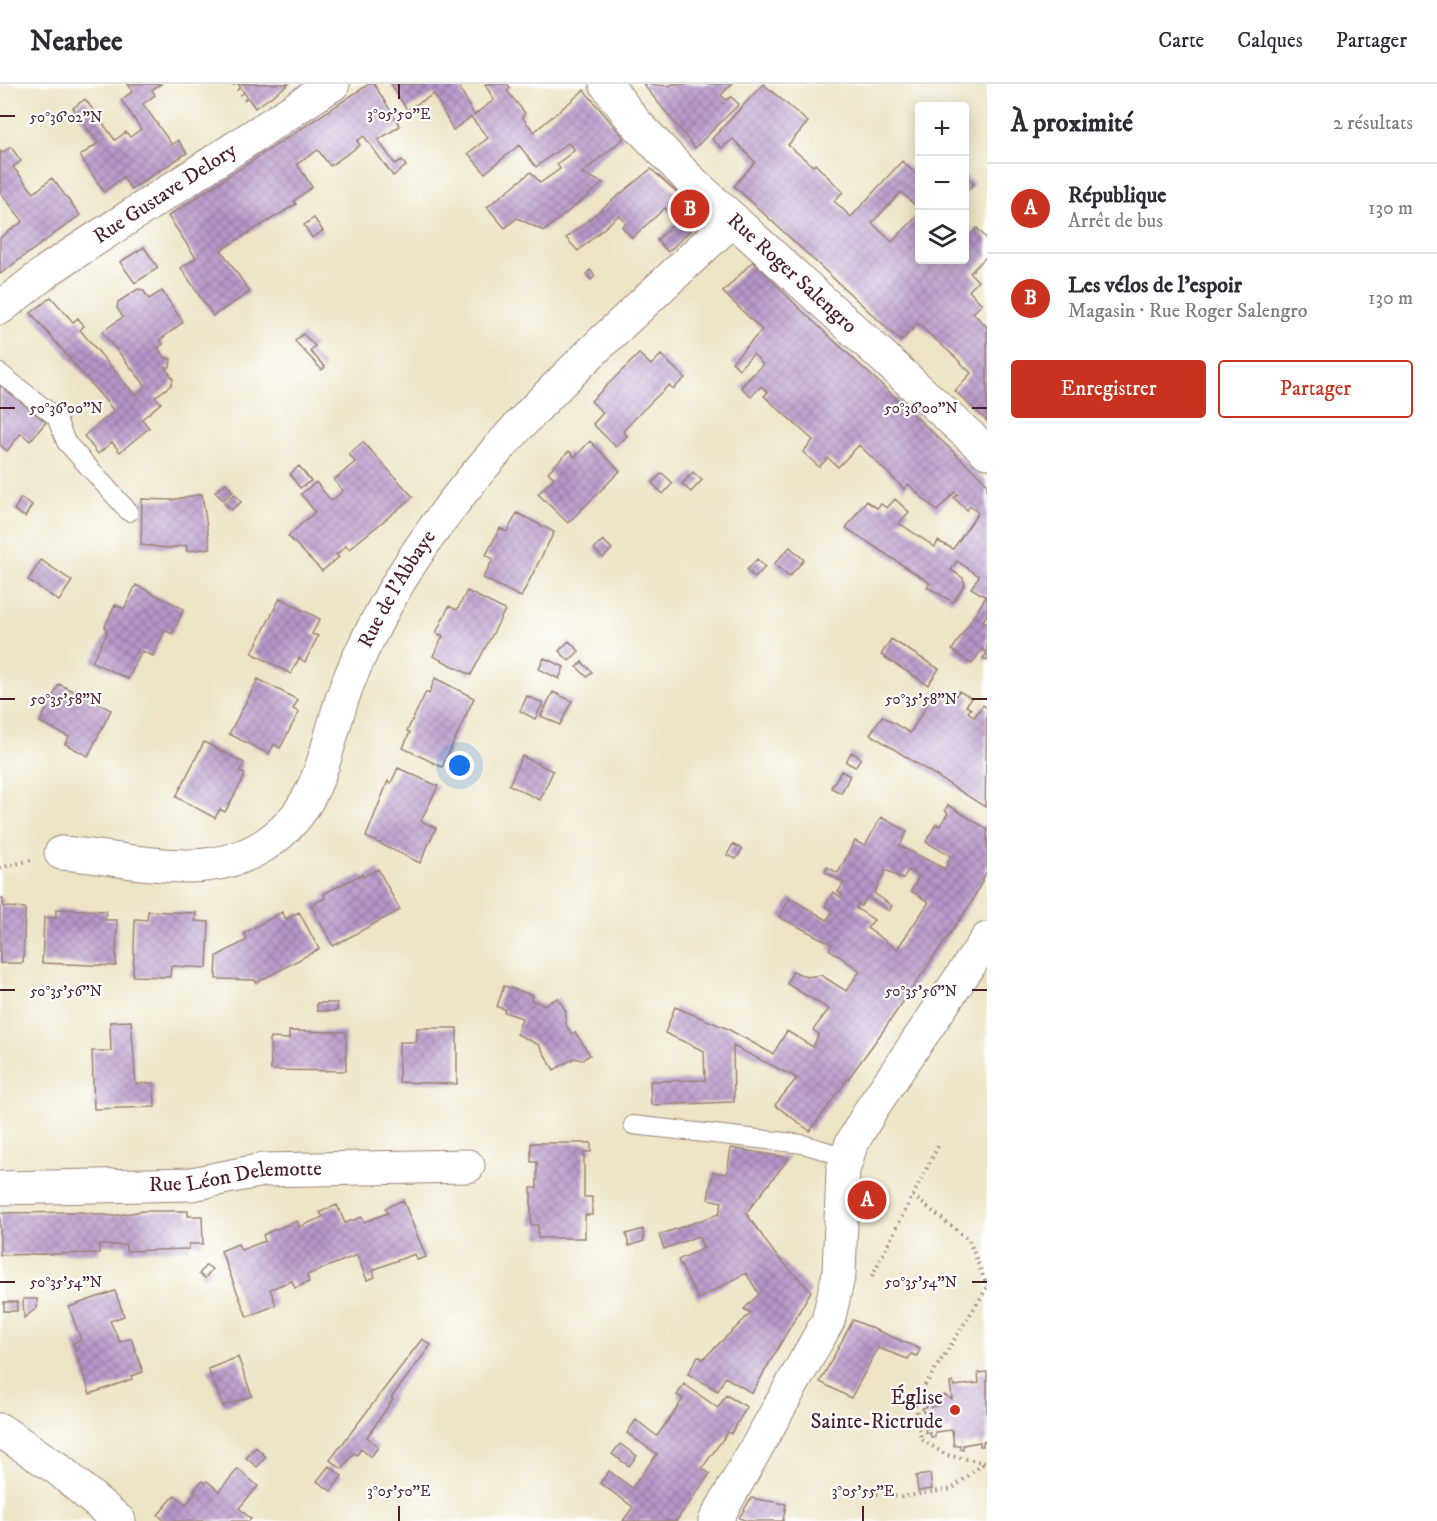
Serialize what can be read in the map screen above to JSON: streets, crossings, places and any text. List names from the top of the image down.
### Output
{
  "streets": {
    "street": [
      "Rue Gustave Delory",
      "Rue Roger Salengro",
      "Rue de l'Abbaye",
      "Rue Léon Delemotte"
    ]
  },
  "crossings": [
    ["Rue Roger Salengro", "Rue de l'Abbaye"]
  ],
  "places": ["Église Sainte-Rictrude"],
  "page": {
    "header": "Nearbee",
    "nav": ["Carte", "Calques", "Partager"],
    "heading": ["À proximité", "2 résultats"],
    "map_buttons": ["+", "−"],
    "list": [
      {
        "mark": "A",
        "name": "République",
        "note": "Arrêt de bus",
        "value": "130 m"
      },
      {
        "mark": "B",
        "name": "Les vélos de l'espoir",
        "note": "Magasin · Rue Roger Salengro",
        "value": "130 m"
      }
    ],
    "pins": ["B", "A"],
    "buttons": ["Enregistrer", "Partager"]
  },
  "coordinates": [
    "3°05'50\"E",
    "50°36'02\"N",
    "50°36'00\"N",
    "50°35'58\"N",
    "50°35'56\"N",
    "50°35'54\"N",
    "3°05'55\"E"
  ]
}
